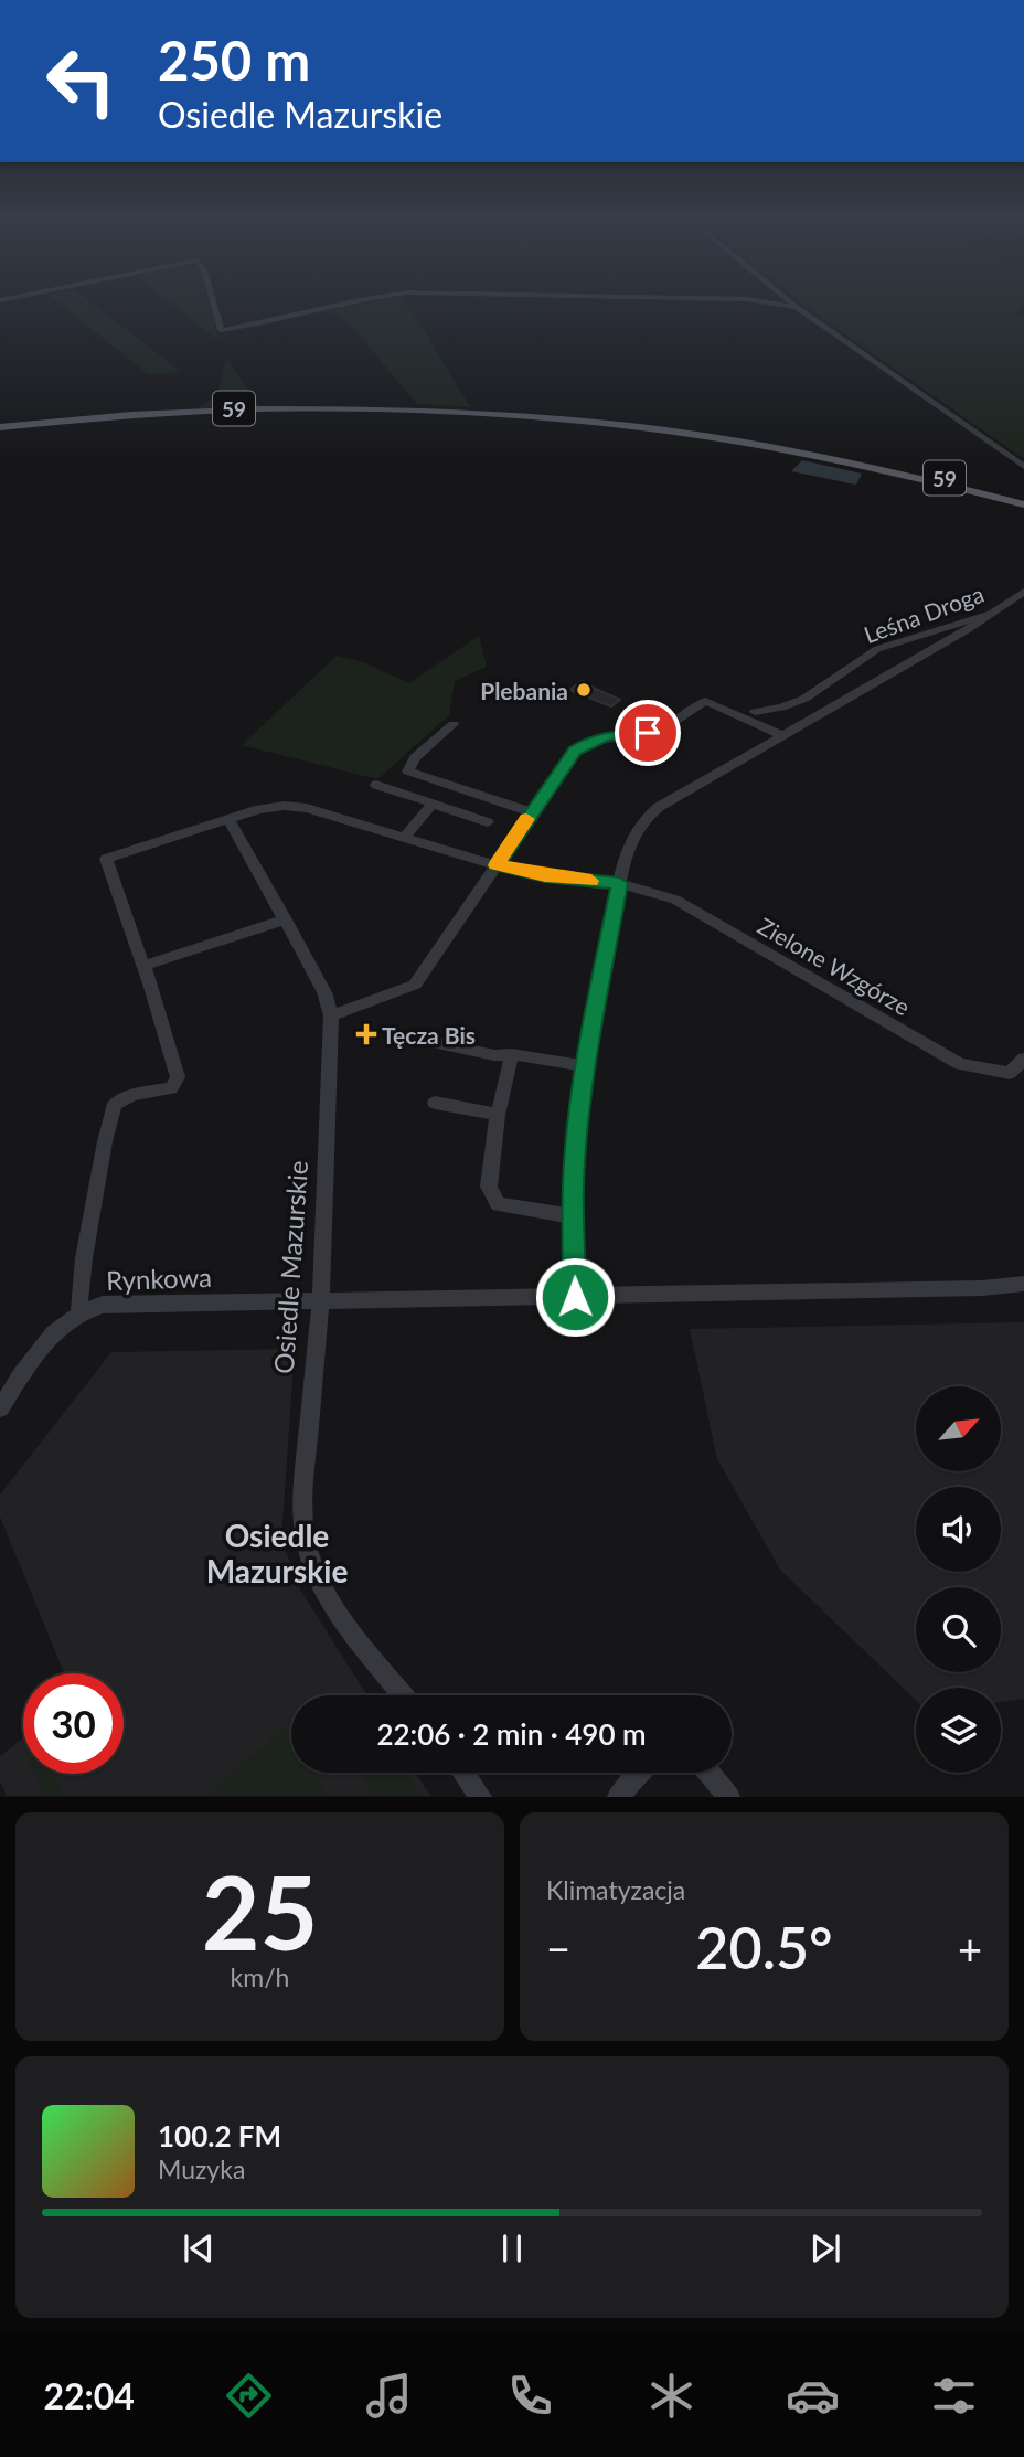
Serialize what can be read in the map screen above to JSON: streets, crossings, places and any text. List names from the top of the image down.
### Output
{
  "streets": {
    "main road": ["59"],
    "street": [
      "Leśna Droga",
      "Zielone Wzgórze",
      "Osiedle Mazurskie",
      "Rynkowa"
    ]
  },
  "crossings": [
    ["Osiedle Mazurskie", "Rynkowa"]
  ],
  "districts": ["Osiedle Mazurskie"],
  "places": {
    "other": ["Plebania"],
    "health": ["Tęcza Bis"]
  },
  "north": "top right",
  "page": {
    "turn": ["250 m", "Osiedle Mazurskie"],
    "limit": "30",
    "trip": "22:06 · 2 min · 490 m",
    "tile": [
      ["25", "km/h"],
      "Klimatyzacja"
    ],
    "heat": ["−", "20.5°", "+"],
    "song": ["100.2 FM", "Muzyka"],
    "tabs": "22:04"
  }
}
